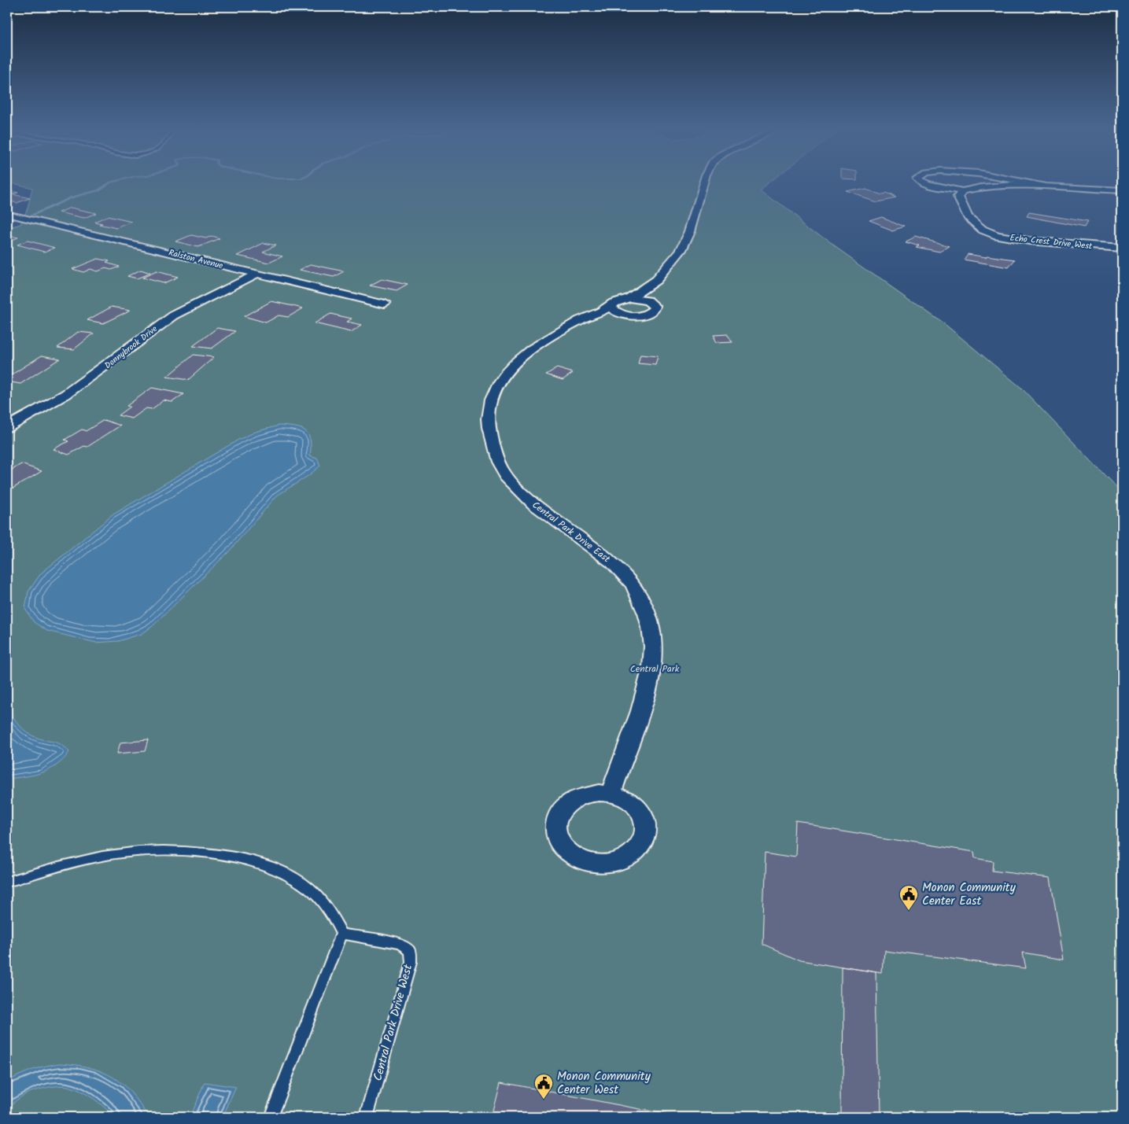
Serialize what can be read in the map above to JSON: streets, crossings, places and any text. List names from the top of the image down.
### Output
{
  "streets": {
    "street": [
      "Echo Crest Drive West",
      "Ralston Avenue",
      "Donnybrook Drive",
      "Central Park Drive East"
    ],
    "lane": ["Central Park Drive West"]
  },
  "crossings": [
    ["Ralston Avenue", "Donnybrook Drive"]
  ],
  "parks": ["Central Park"],
  "places": {
    "public building": ["Monon Community Center East", "Monon Community Center West"]
  }
}
